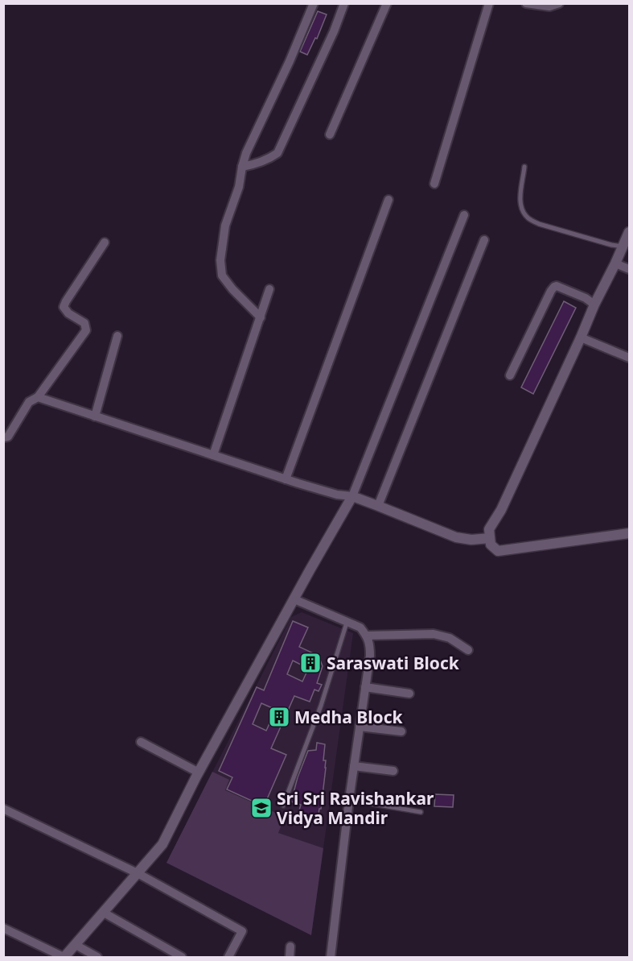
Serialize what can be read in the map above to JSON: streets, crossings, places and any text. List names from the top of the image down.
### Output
{
  "places": {
    "building": ["Saraswati Block", "Medha Block"],
    "school or university": ["Sri Sri Ravishankar Vidya Mandir"]
  }
}
